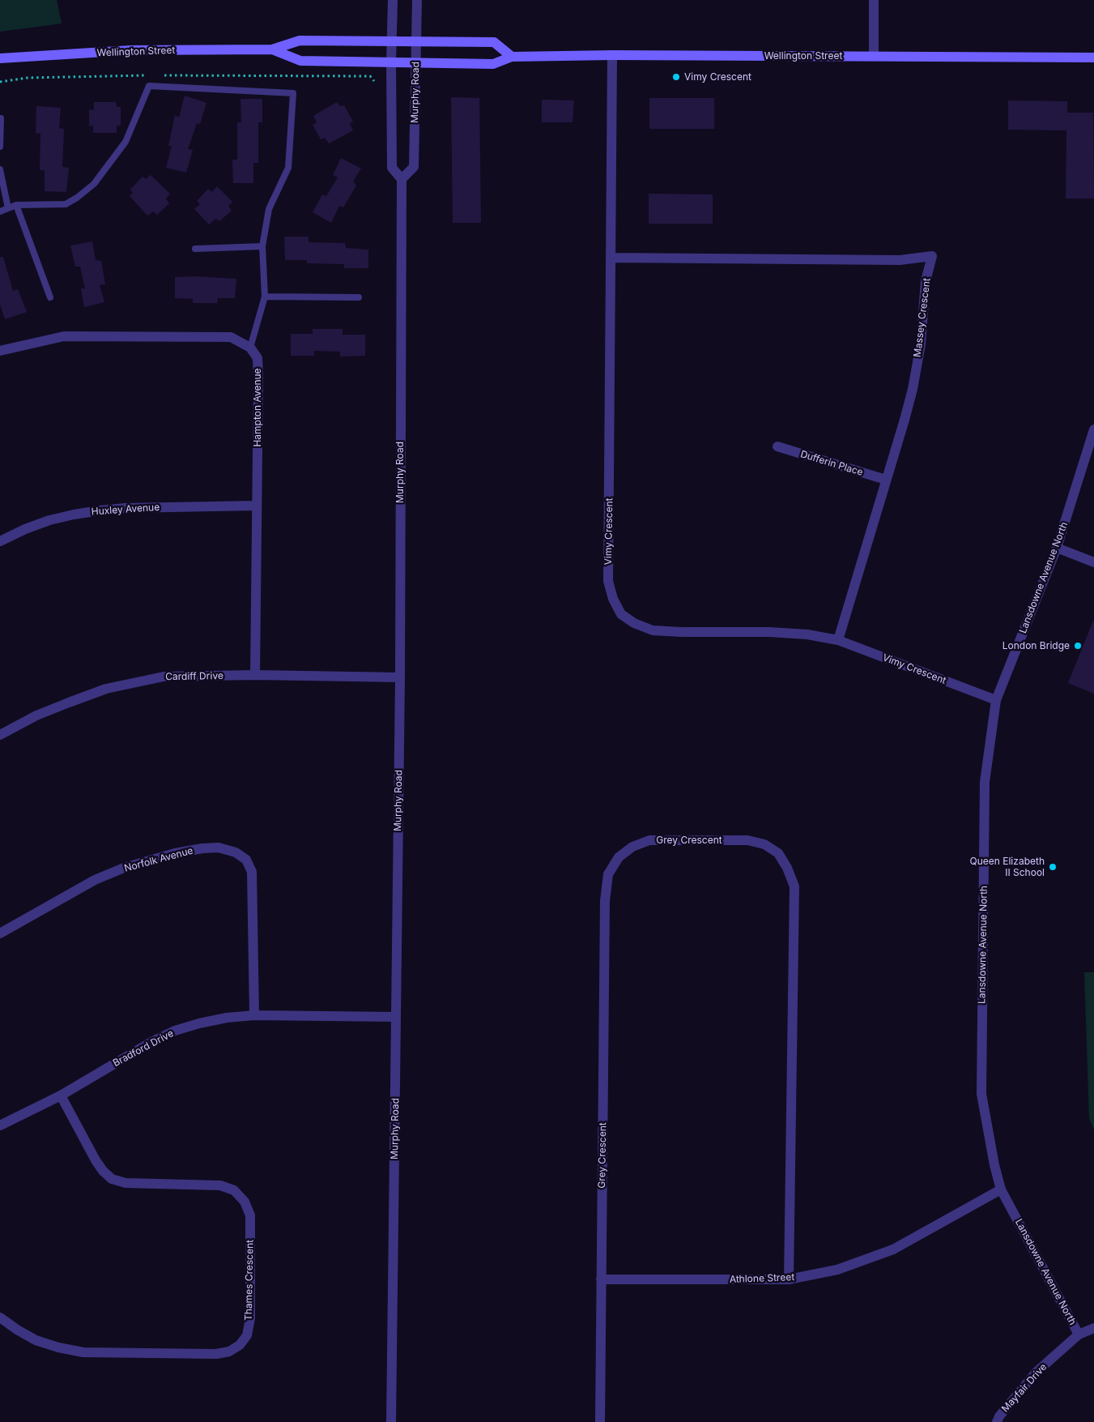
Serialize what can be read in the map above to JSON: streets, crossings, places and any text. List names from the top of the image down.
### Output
{
  "streets": {
    "main road": ["Wellington Street"],
    "street": [
      "Murphy Road",
      "Massey Crescent",
      "Hampton Avenue",
      "Dufferin Place",
      "Huxley Avenue",
      "Vimy Crescent",
      "Lansdowne Avenue North",
      "Cardiff Drive",
      "Grey Crescent",
      "Norfolk Avenue",
      "Bradford Drive",
      "Athlone Street",
      "Thames Crescent",
      "Mayfair Drive"
    ]
  },
  "crossings": [
    ["Wellington Street", "Murphy Road"],
    ["Wellington Street", "Vimy Crescent"],
    ["Murphy Road", "Cardiff Drive"],
    ["Murphy Road", "Bradford Drive"],
    ["Massey Crescent", "Dufferin Place"],
    ["Massey Crescent", "Vimy Crescent"],
    ["Hampton Avenue", "Huxley Avenue"],
    ["Hampton Avenue", "Cardiff Drive"],
    ["Vimy Crescent", "Lansdowne Avenue North"],
    ["Lansdowne Avenue North", "Athlone Street"],
    ["Lansdowne Avenue North", "Mayfair Drive"],
    ["Grey Crescent", "Athlone Street"],
    ["Norfolk Avenue", "Bradford Drive"],
    ["Bradford Drive", "Thames Crescent"]
  ],
  "places": ["Vimy Crescent", "London Bridge", "Queen Elizabeth II School"]
}
